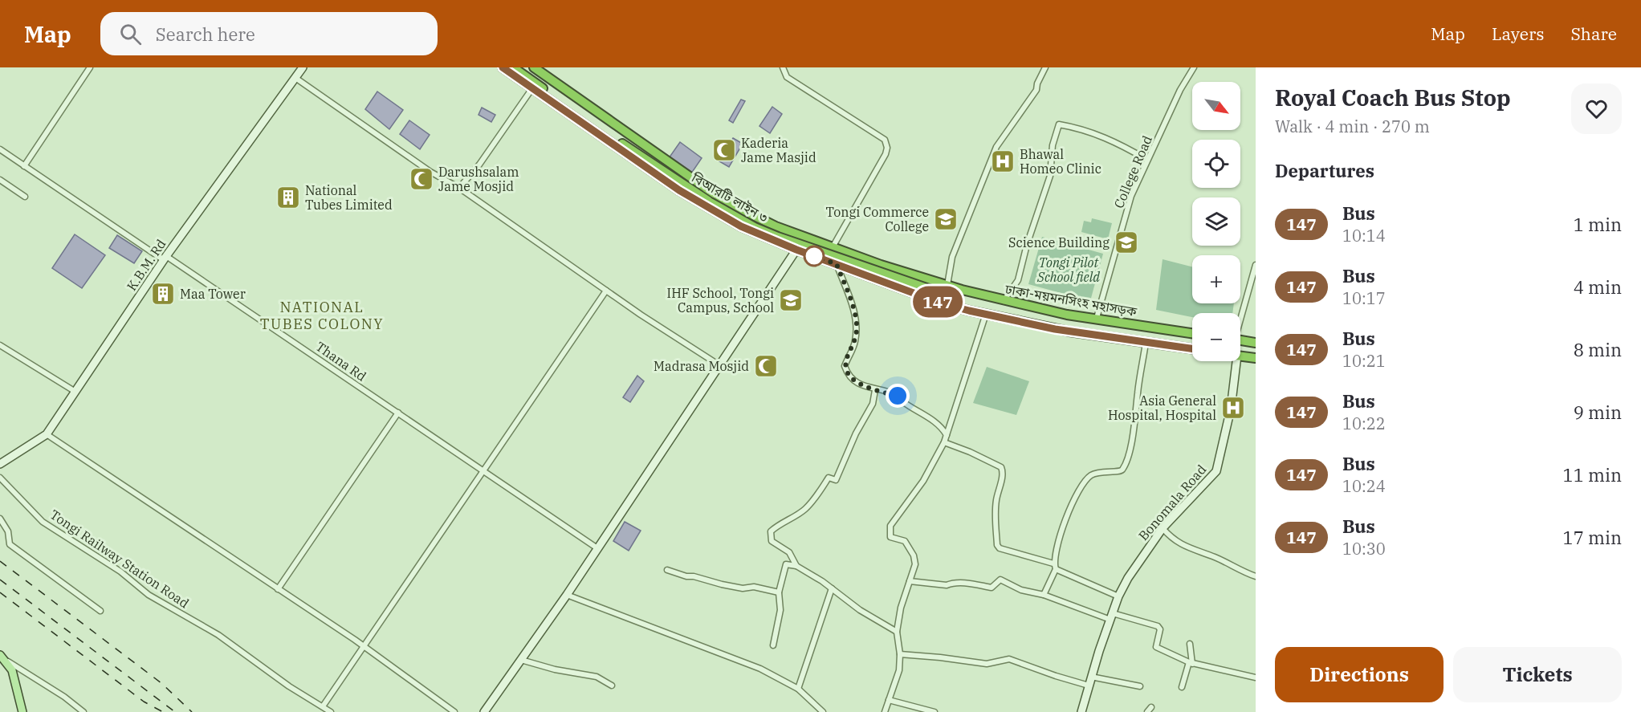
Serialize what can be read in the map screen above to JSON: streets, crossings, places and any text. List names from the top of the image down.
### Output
{
  "streets": {
    "highway": ["বিআরটি লাইন ৩", "ঢাকা-ময়মনসিংহ মহাসড়ক"],
    "street": [
      "College Road",
      "K.B.M. Rd",
      "Thana Rd",
      "Bonomala Road",
      "Tongi Railway Station Road"
    ]
  },
  "crossings": [
    ["College Road", "ঢাকা-ময়মনসিংহ মহাসড়ক"],
    ["K.B.M. Rd", "Thana Rd"]
  ],
  "districts": ["NATIONAL TUBES COLONY"],
  "parks": ["Tongi Pilot School field"],
  "places": {
    "mosque": ["Kaderia Jame Masjid", "Darushsalam Jame Mosjid", "Madrasa Mosjid"],
    "hospital": ["Bhawal Homeo Clinic", "Asia General Hospital, Hospital"],
    "building": ["National Tubes Limited", "Maa Tower"],
    "school or university": ["Tongi Commerce College", "Science Building", "IHF School, Tongi Campus, School"]
  },
  "lines": ["bus line 147"],
  "north": "bottom right",
  "page": {
    "header": "Map",
    "search": "Search here",
    "nav": ["Map", "Layers", "Share"],
    "on_map": "147",
    "heading": [
      ["Royal Coach Bus Stop", "Walk · 4 min · 270 m"],
      "Departures"
    ],
    "map_buttons": ["+", "−"],
    "list": [
      {
        "mark": "147",
        "name": "Bus",
        "note": "10:14",
        "value": "1 min"
      },
      {
        "mark": "147",
        "name": "Bus",
        "note": "10:17",
        "value": "4 min"
      },
      {
        "mark": "147",
        "name": "Bus",
        "note": "10:21",
        "value": "8 min"
      },
      {
        "mark": "147",
        "name": "Bus",
        "note": "10:22",
        "value": "9 min"
      },
      {
        "mark": "147",
        "name": "Bus",
        "note": "10:24",
        "value": "11 min"
      },
      {
        "mark": "147",
        "name": "Bus",
        "note": "10:30",
        "value": "17 min"
      }
    ],
    "buttons": ["Directions", "Tickets"]
  }
}
